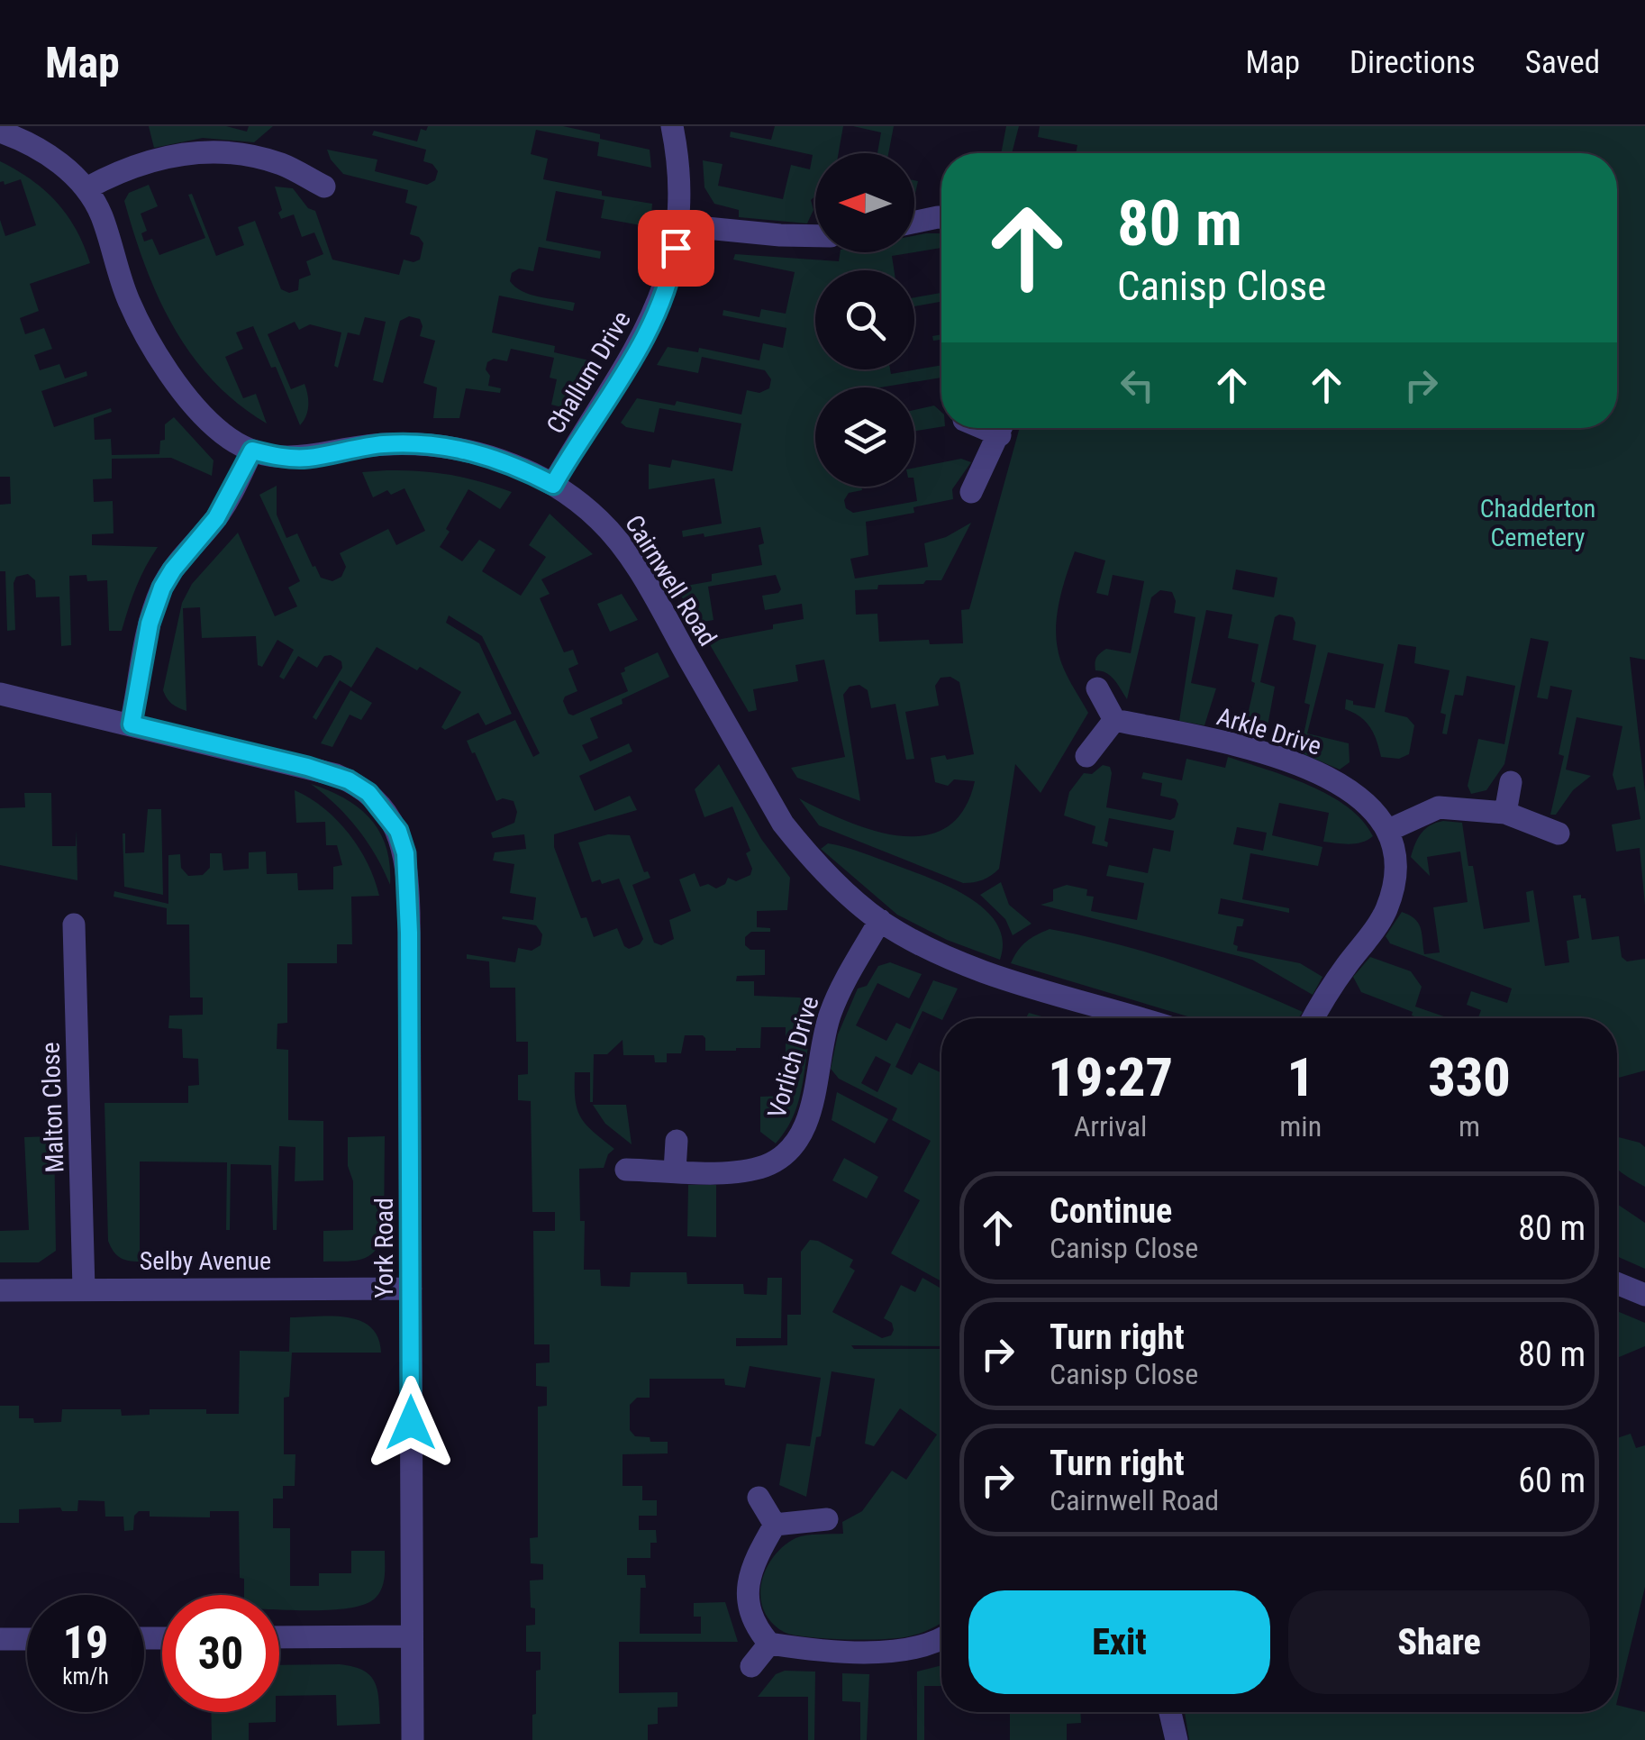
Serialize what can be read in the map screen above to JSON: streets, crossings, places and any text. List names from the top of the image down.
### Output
{
  "streets": {
    "street": [
      "Challum Drive",
      "Cairnwell Road",
      "Arkle Drive",
      "Vorlich Drive",
      "Malton Close",
      "York Road",
      "Selby Avenue"
    ]
  },
  "crossings": [
    ["Challum Drive", "Cairnwell Road"],
    ["Cairnwell Road", "Vorlich Drive"],
    ["Malton Close", "Selby Avenue"],
    ["York Road", "Selby Avenue"]
  ],
  "parks": ["Chadderton Cemetery"],
  "north": "left",
  "page": {
    "header": "Map",
    "nav": ["Map", "Directions", "Saved"],
    "turn": ["80 m", "Canisp Close"],
    "eta": [
      "19:27",
      "Arrival",
      "1",
      "min",
      "330",
      "m"
    ],
    "list": [
      {
        "name": "Continue",
        "note": "Canisp Close",
        "value": "80 m"
      },
      {
        "name": "Turn right",
        "note": "Canisp Close",
        "value": "80 m"
      },
      {
        "name": "Turn right",
        "note": "Cairnwell Road",
        "value": "60 m"
      }
    ],
    "buttons": ["Exit", "Share"],
    "speed": "19 km/h",
    "limit": "30"
  }
}
